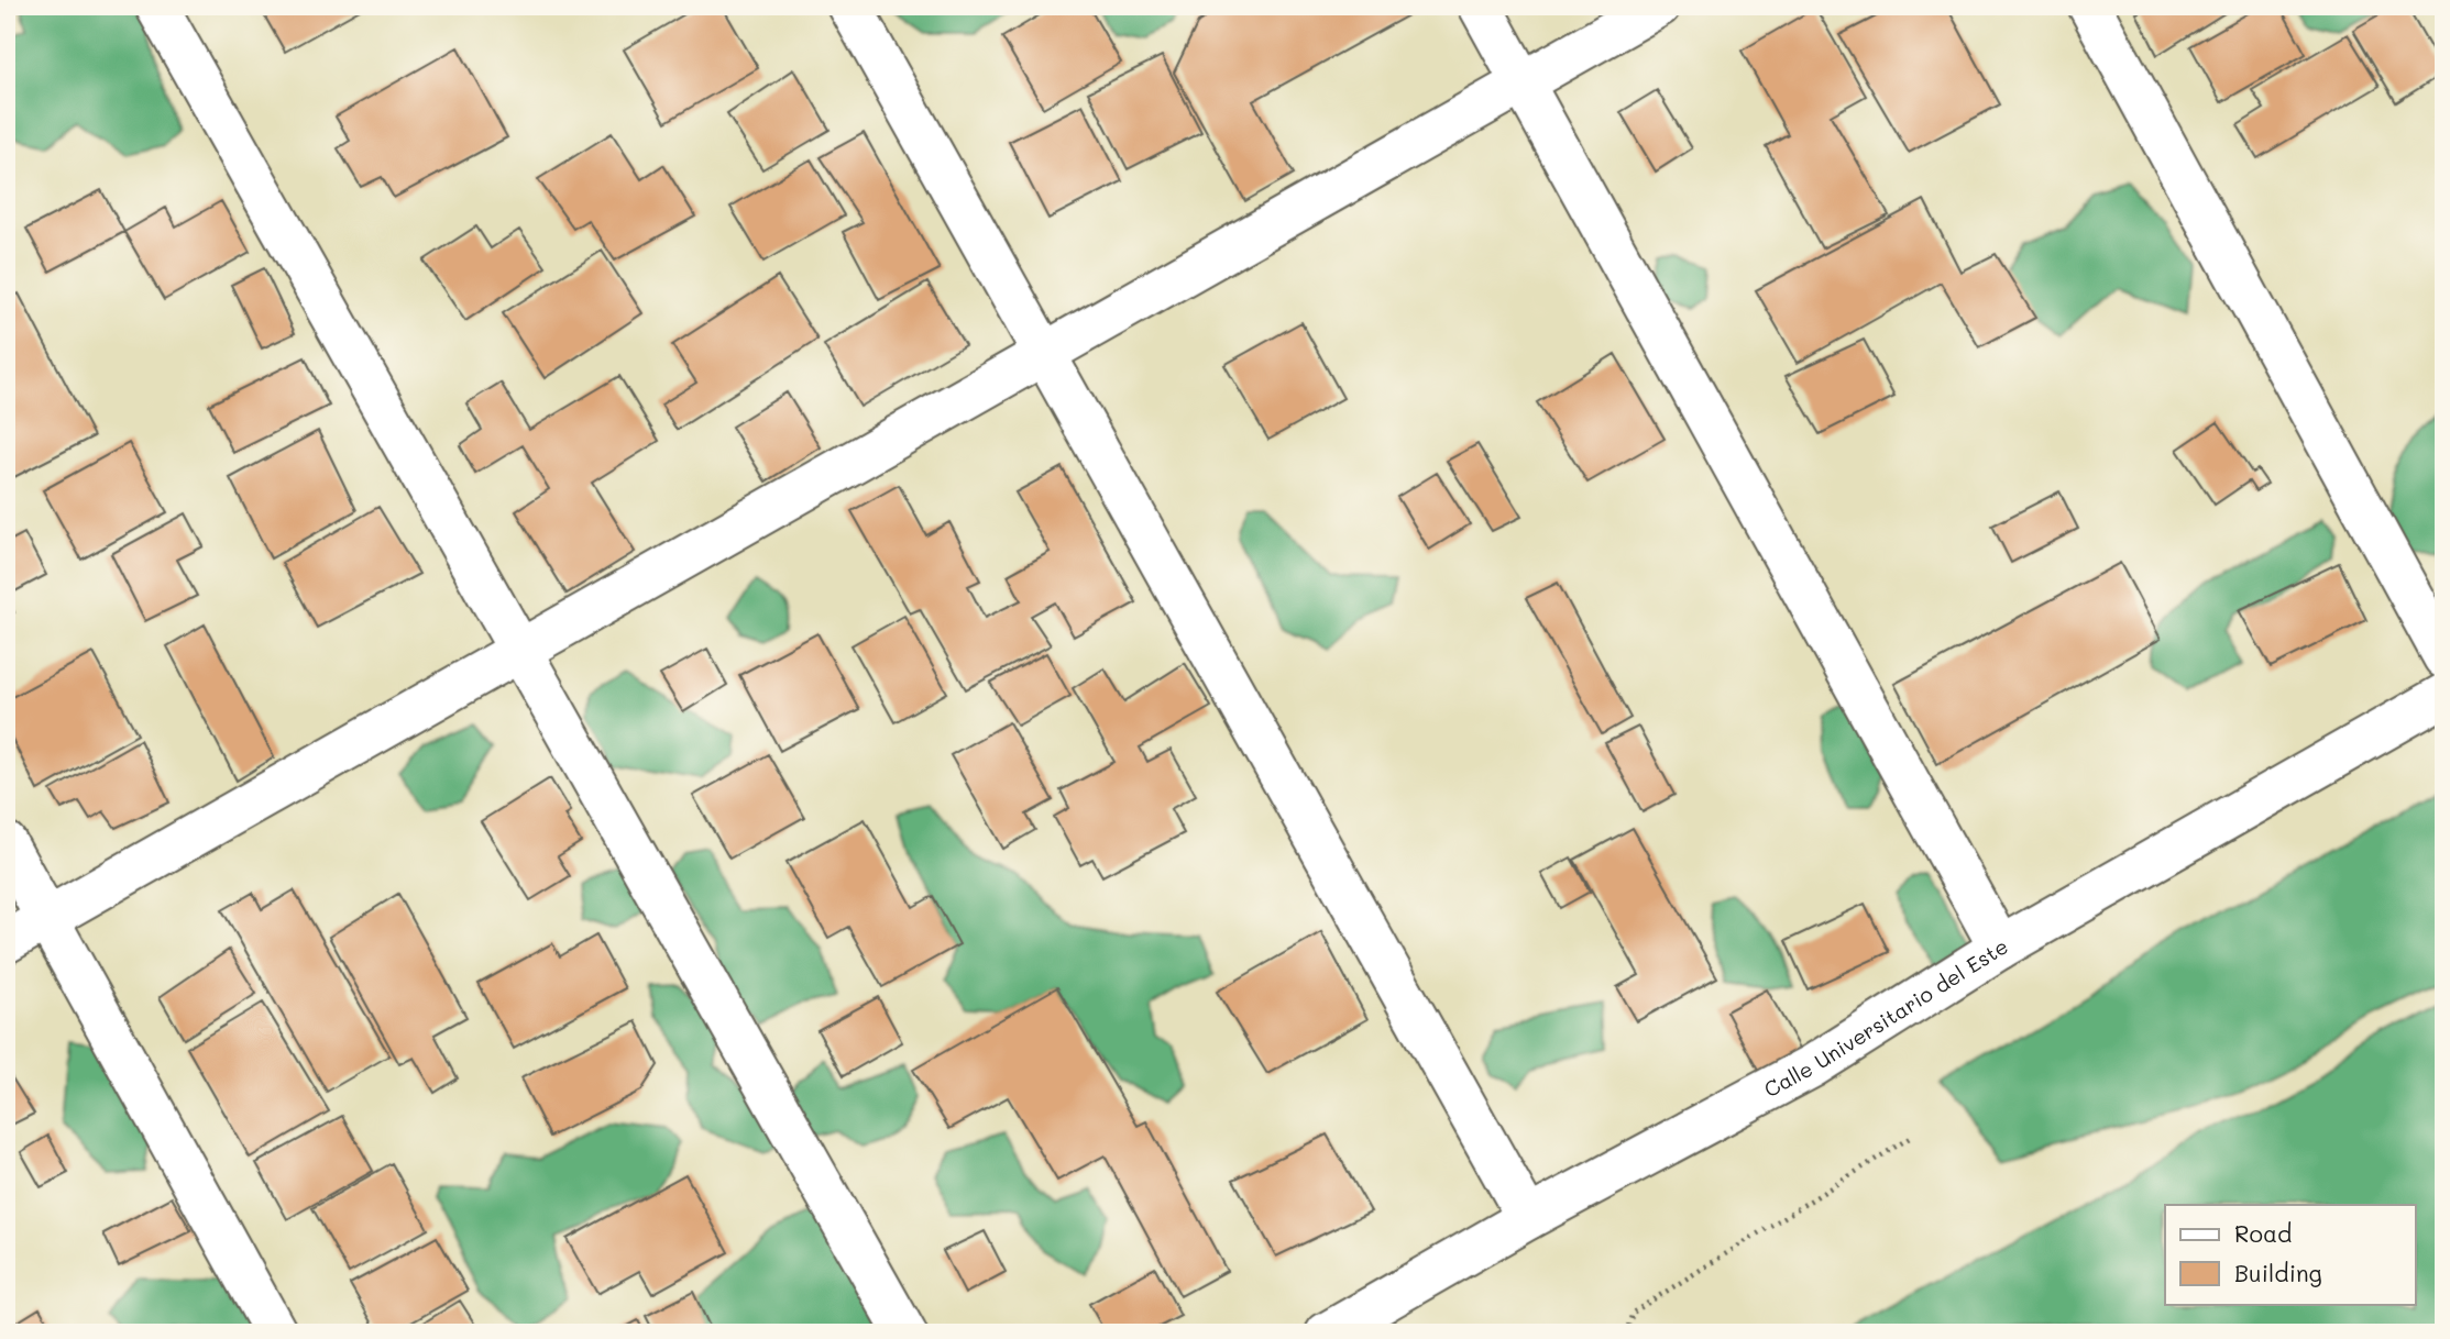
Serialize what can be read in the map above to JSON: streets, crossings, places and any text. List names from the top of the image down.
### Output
{
  "streets": {
    "street": ["Calle Universitario del Este"]
  },
  "legend": ["Road", "Building"]
}
